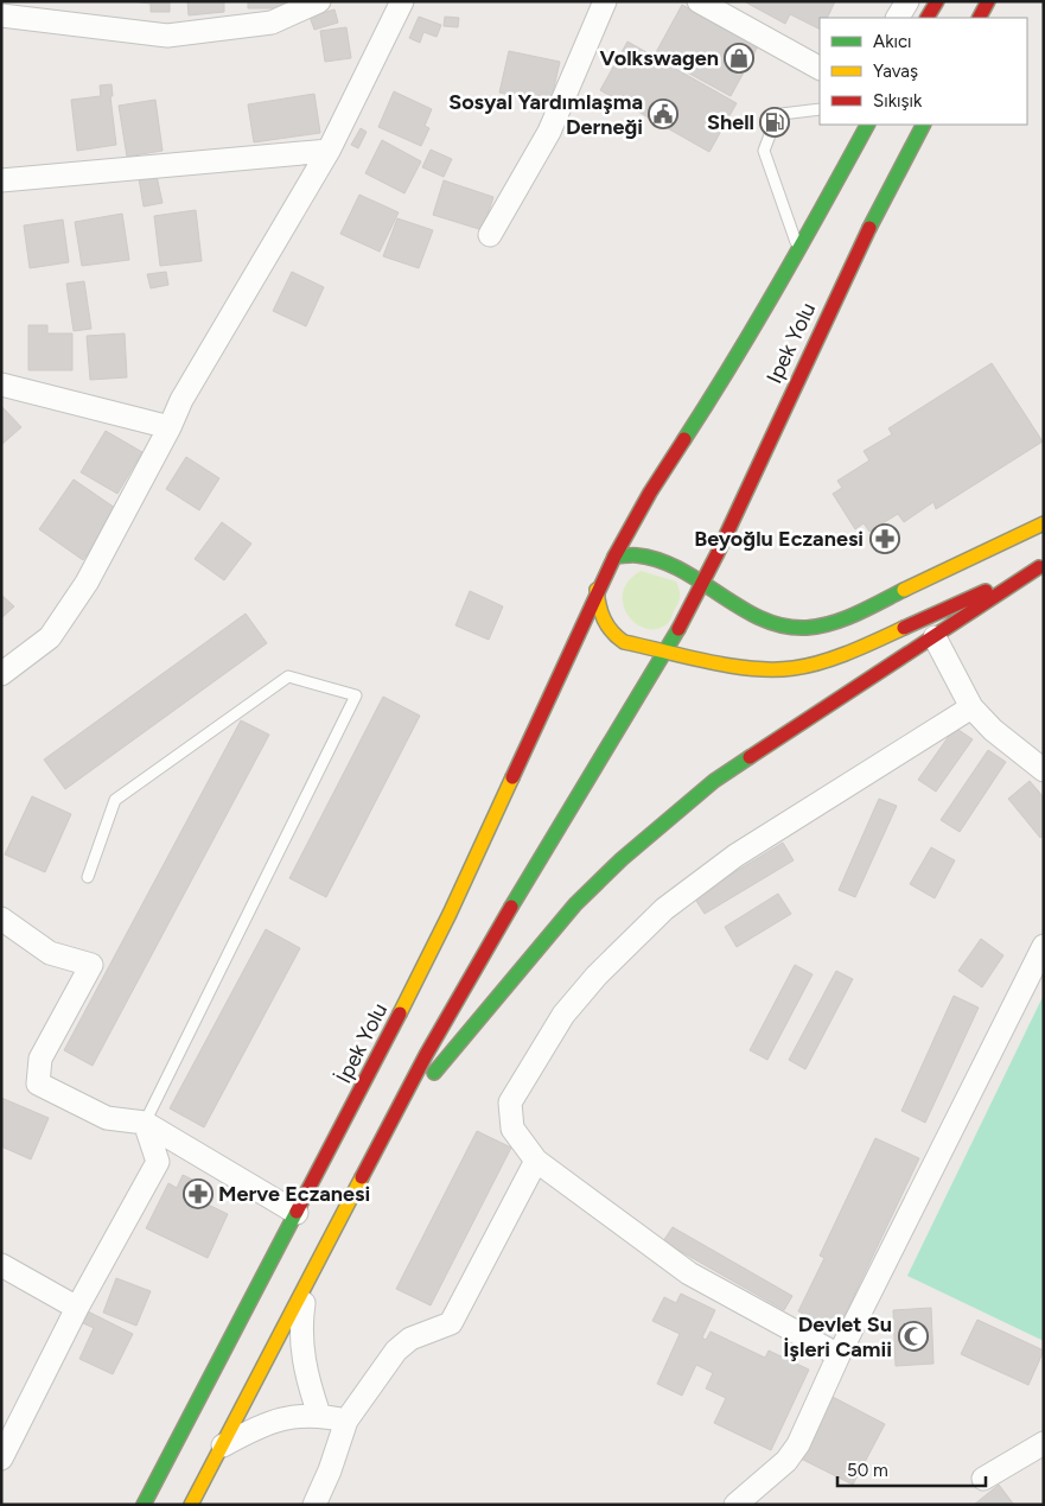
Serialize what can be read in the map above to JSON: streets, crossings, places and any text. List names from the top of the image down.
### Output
{
  "streets": {
    "main road": ["Ipek Yolu", "İpek Yolu"]
  },
  "crossings": [
    ["Ipek Yolu", "İpek Yolu"]
  ],
  "places": {
    "shop": ["Volkswagen"],
    "public building": ["Sosyal Yardımlaşma Derneği"],
    "fuel station": ["Shell"],
    "pharmacy": ["Beyoğlu Eczanesi", "Merve Eczanesi"],
    "mosque": ["Devlet Su İşleri Camii"]
  },
  "legend": ["Akıcı", "Yavaş", "Sıkışık"],
  "scale_bar": "50 m"
}
